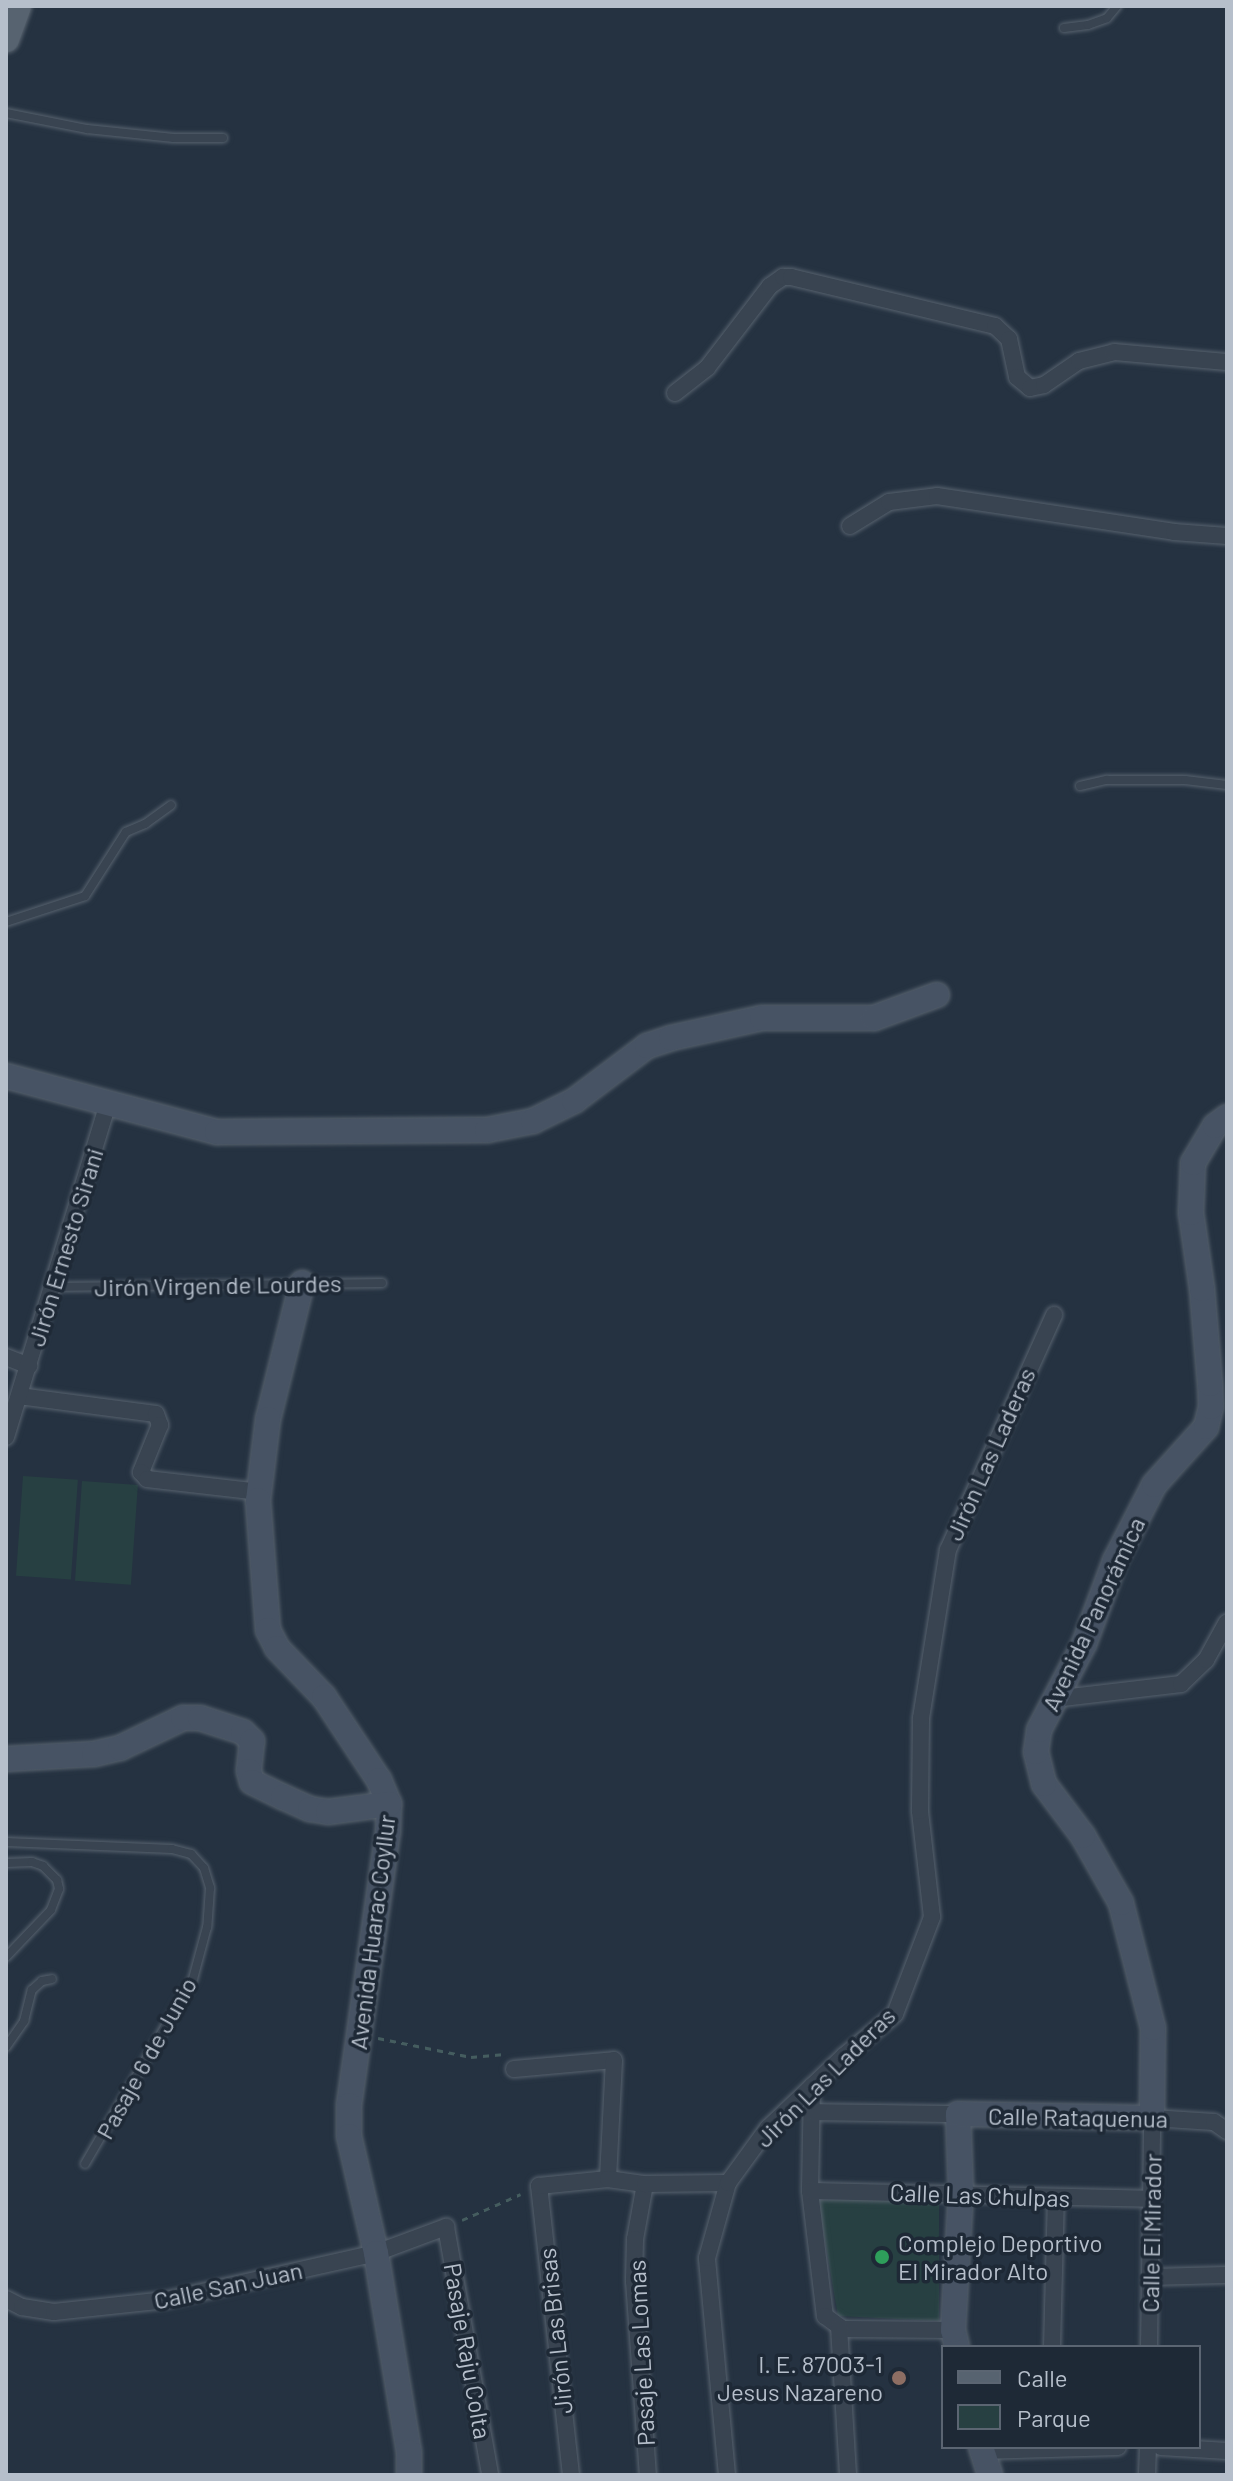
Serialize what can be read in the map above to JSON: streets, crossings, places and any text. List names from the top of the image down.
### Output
{
  "streets": {
    "main road": ["Avenida Panorámica", "Avenida Huarac Coyllur", "Calle Rataquenua"],
    "street": [
      "Jirón Ernesto Sirani",
      "Jirón Las Laderas",
      "Calle Las Chulpas",
      "Calle El Mirador",
      "Calle San Juan",
      "Jirón Las Brisas",
      "Pasaje Raju Colta",
      "Pasaje Las Lomas"
    ],
    "lane": ["Jirón Virgen de Lourdes", "Pasaje 6 de Junio"]
  },
  "crossings": [
    ["Jirón Ernesto Sirani", "Jirón Virgen de Lourdes"],
    ["Jirón Virgen de Lourdes", "Avenida Huarac Coyllur"],
    ["Avenida Panorámica", "Calle Rataquenua"],
    ["Avenida Panorámica", "Calle El Mirador"],
    ["Avenida Huarac Coyllur", "Calle San Juan"],
    ["Calle Rataquenua", "Calle El Mirador"],
    ["Calle Las Chulpas", "Calle El Mirador"],
    ["Calle San Juan", "Pasaje Raju Colta"]
  ],
  "places": ["Complejo Deportivo El Mirador Alto", "I. E. 87003-1 Jesus Nazareno"],
  "legend": ["Calle", "Parque"]
}
